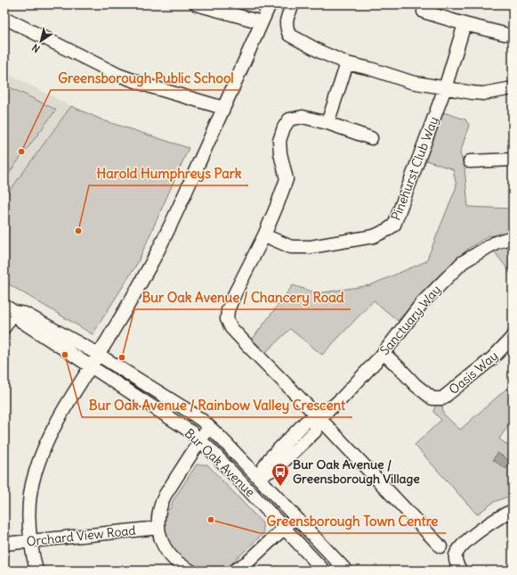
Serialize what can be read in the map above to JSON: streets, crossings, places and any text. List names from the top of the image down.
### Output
{
  "streets": {
    "street": [
      "Pinehurst Club Way",
      "Sanctuary Way",
      "Oasis Way",
      "Bur Oak Avenue",
      "Orchard View Road"
    ]
  },
  "crossings": [
    ["Sanctuary Way", "Oasis Way"],
    ["Sanctuary Way", "Bur Oak Avenue"]
  ],
  "places": {
    "other": [
      "Greensborough Public School",
      "Harold Humphreys Park",
      "Bur Oak Avenue / Rainbow Valley Crescent",
      "Bur Oak Avenue / Chancery Road",
      "Greensborough Town Centre"
    ],
    "bus stop": ["Bur Oak Avenue / Greensborough Village"]
  },
  "north": "bottom left"
}
